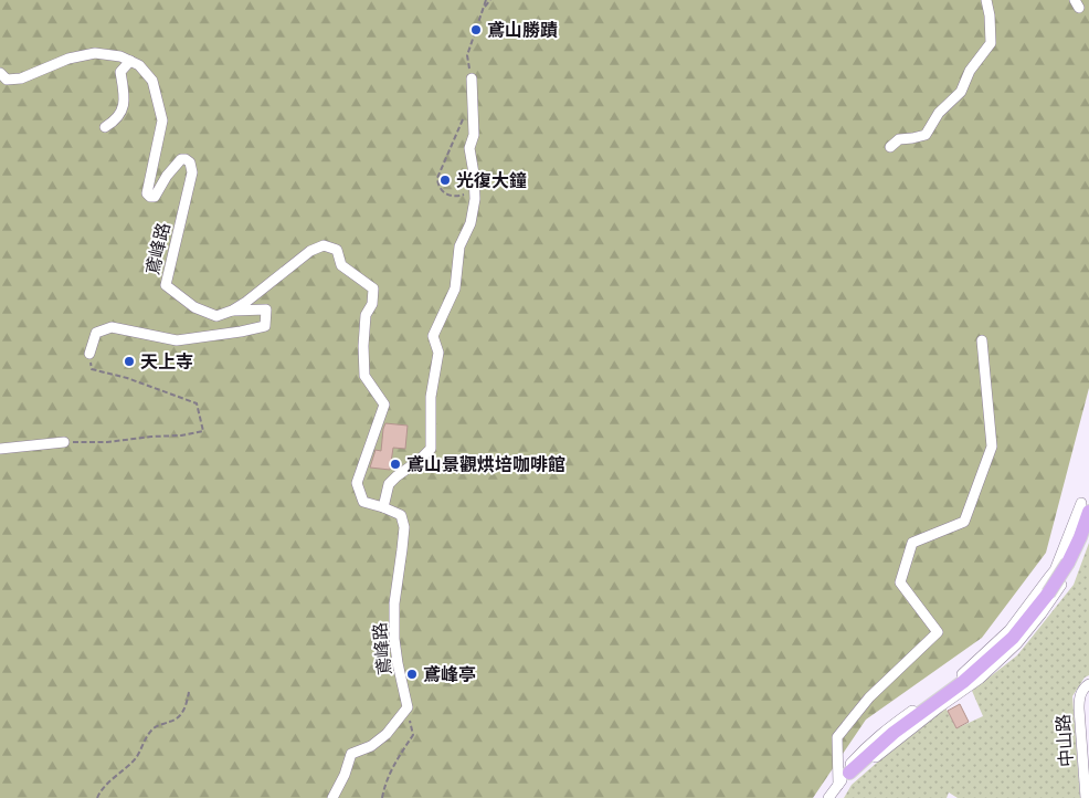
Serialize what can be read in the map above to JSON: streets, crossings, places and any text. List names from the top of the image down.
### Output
{
  "streets": {
    "street": ["鳶峰路", "中山路"]
  },
  "places": [
    "鳶山勝蹟",
    "光復大鐘",
    "天上寺",
    "鳶山景觀烘培咖啡館",
    "鳶峰亭"
  ]
}
